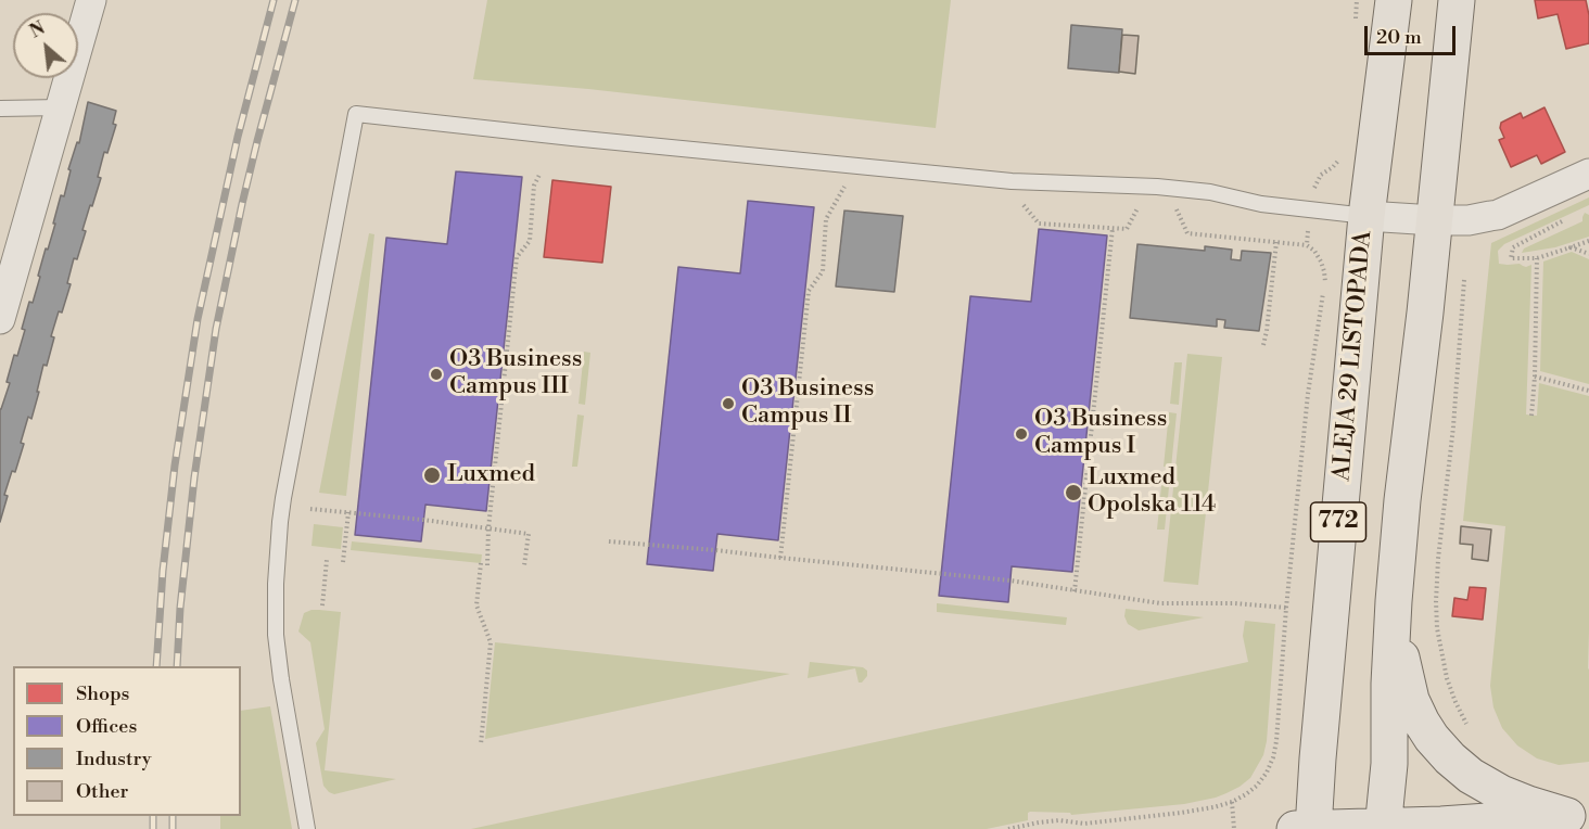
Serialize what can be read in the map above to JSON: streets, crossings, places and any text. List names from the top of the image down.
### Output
{
  "streets": {
    "main road": ["ALEJA 29 LISTOPADA", "772"]
  },
  "places": [
    "O3 Business Campus III",
    "O3 Business Campus II",
    "O3 Business Campus I",
    "Luxmed",
    "Luxmed Opolska 114"
  ],
  "legend": [
    "Shops",
    "Offices",
    "Industry",
    "Other"
  ],
  "scale_bar": "20 m",
  "north": "top left"
}
